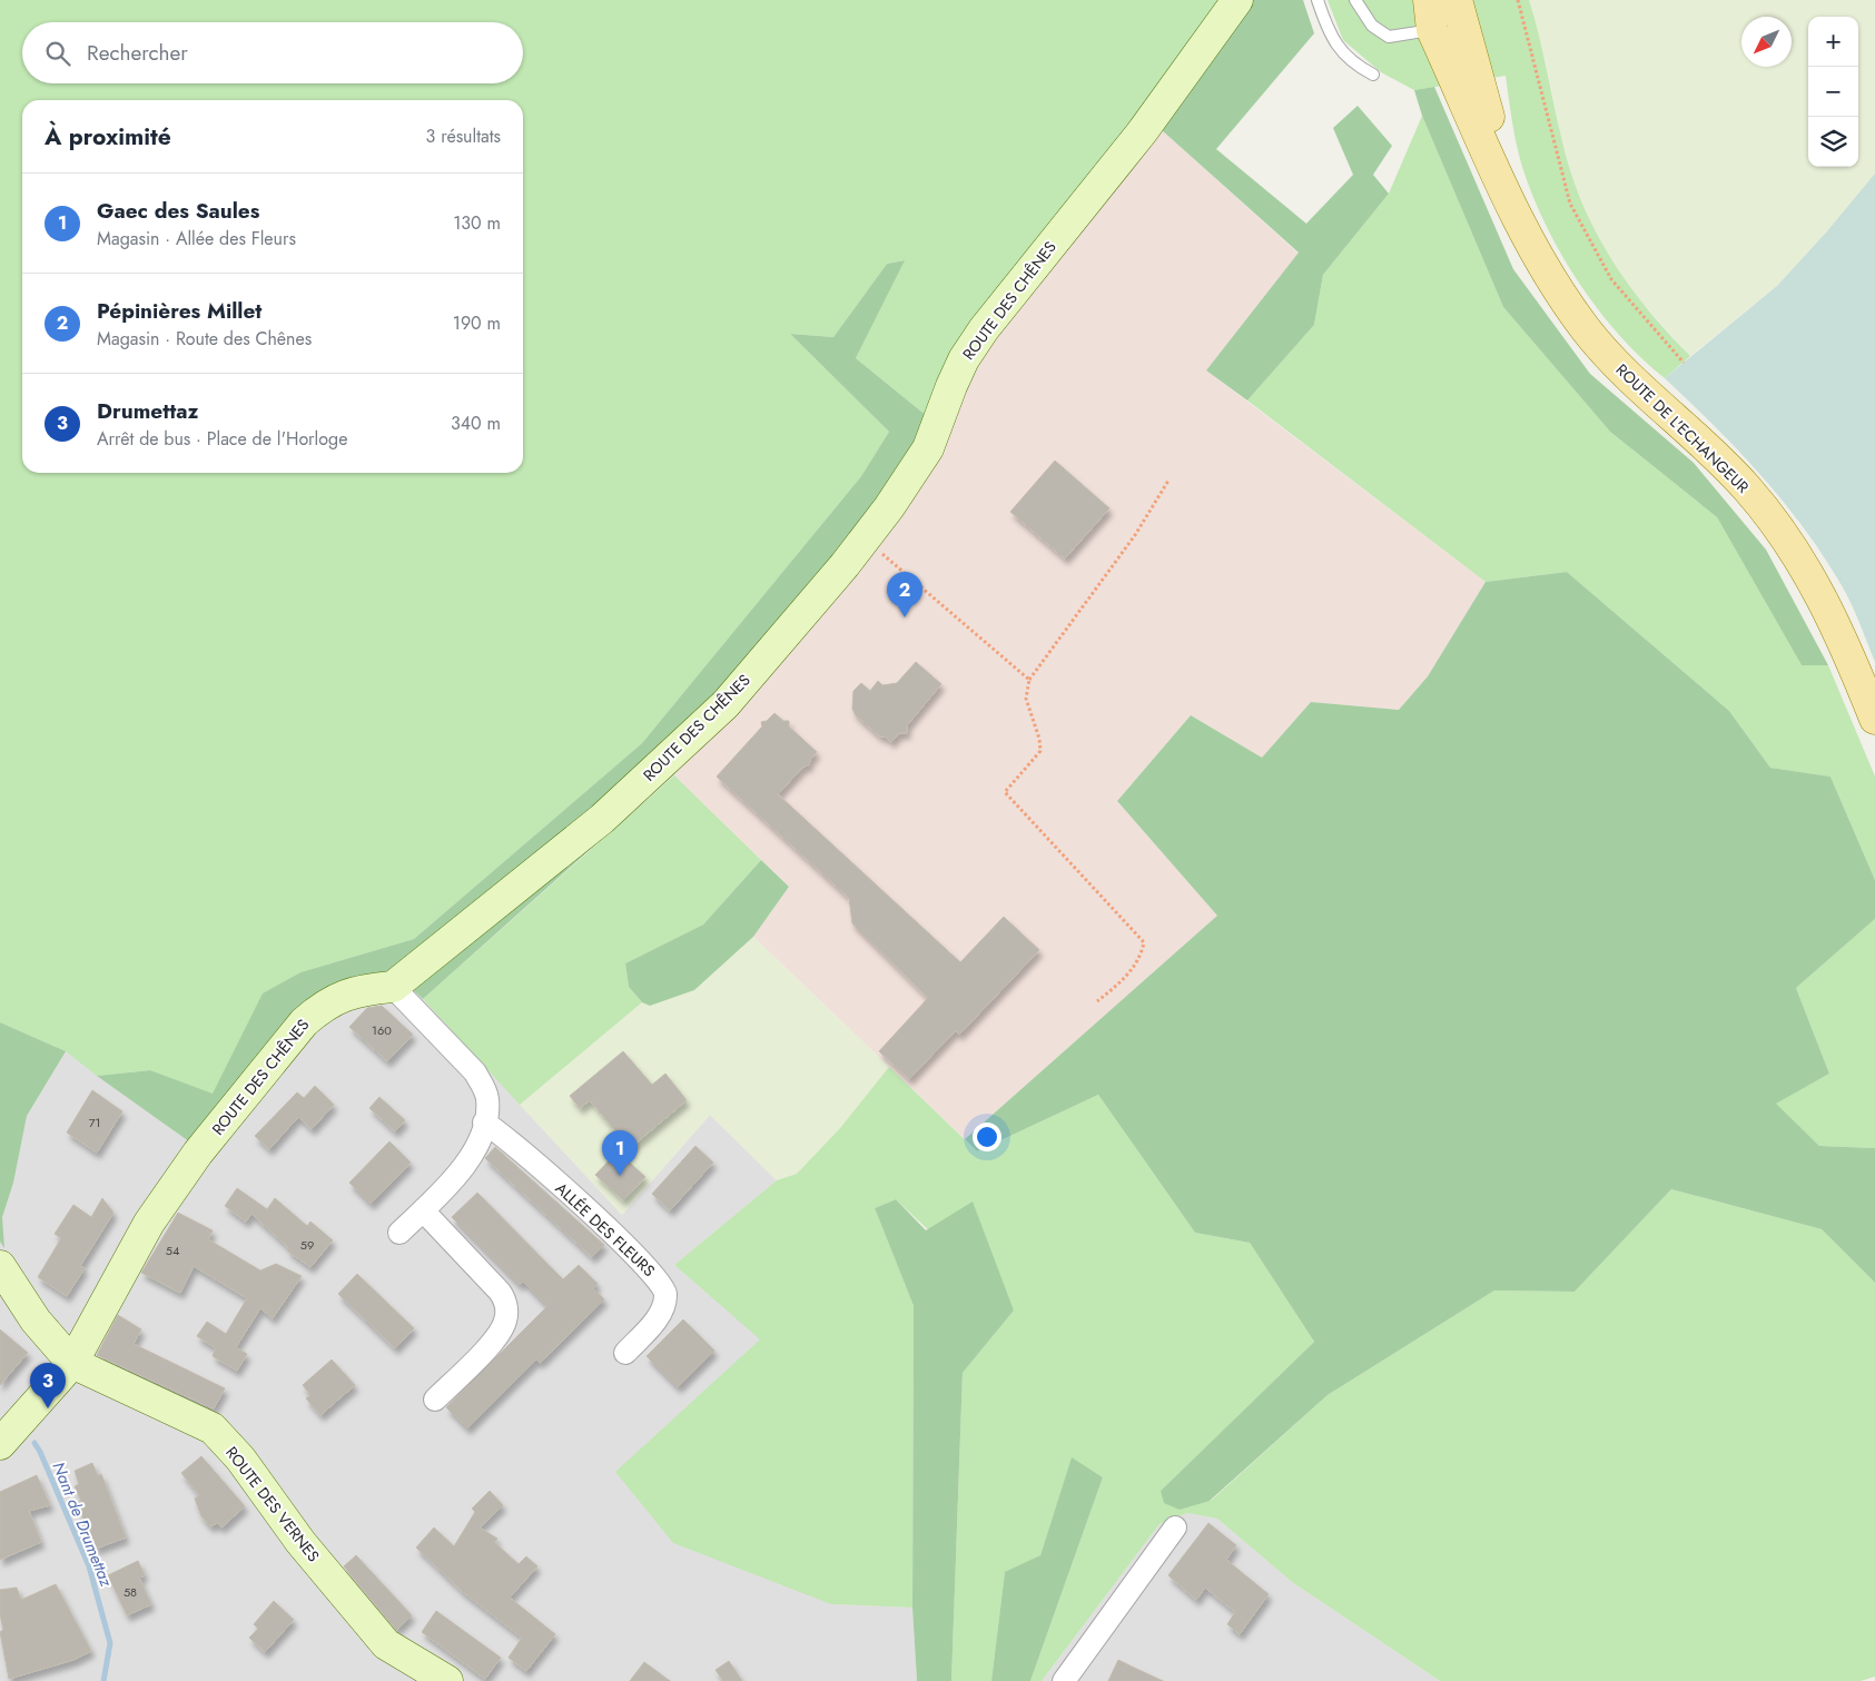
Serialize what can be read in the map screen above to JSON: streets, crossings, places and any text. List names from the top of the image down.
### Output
{
  "streets": {
    "main road": ["ROUTE DE L'ECHANGEUR"],
    "street": ["ROUTE DES CHÊNES", "ALLÉE DES FLEURS", "ROUTE DES VERNES"]
  },
  "crossings": [
    ["ROUTE DES CHÊNES", "ROUTE DES VERNES"]
  ],
  "water": ["Nant de Drumettaz"],
  "house_numbers": [
    "160",
    "71",
    "59",
    "54",
    "58"
  ],
  "north": "bottom left",
  "page": {
    "map_buttons": ["+", "−"],
    "search": "Rechercher",
    "heading": ["À proximité", "3 résultats"],
    "list": [
      {
        "mark": "1",
        "name": "Gaec des Saules",
        "note": "Magasin · Allée des Fleurs",
        "value": "130 m"
      },
      {
        "mark": "2",
        "name": "Pépinières Millet",
        "note": "Magasin · Route des Chênes",
        "value": "190 m"
      },
      {
        "mark": "3",
        "name": "Drumettaz",
        "note": "Arrêt de bus · Place de l'Horloge",
        "value": "340 m"
      }
    ],
    "pins": ["2", "1", "3"]
  }
}
